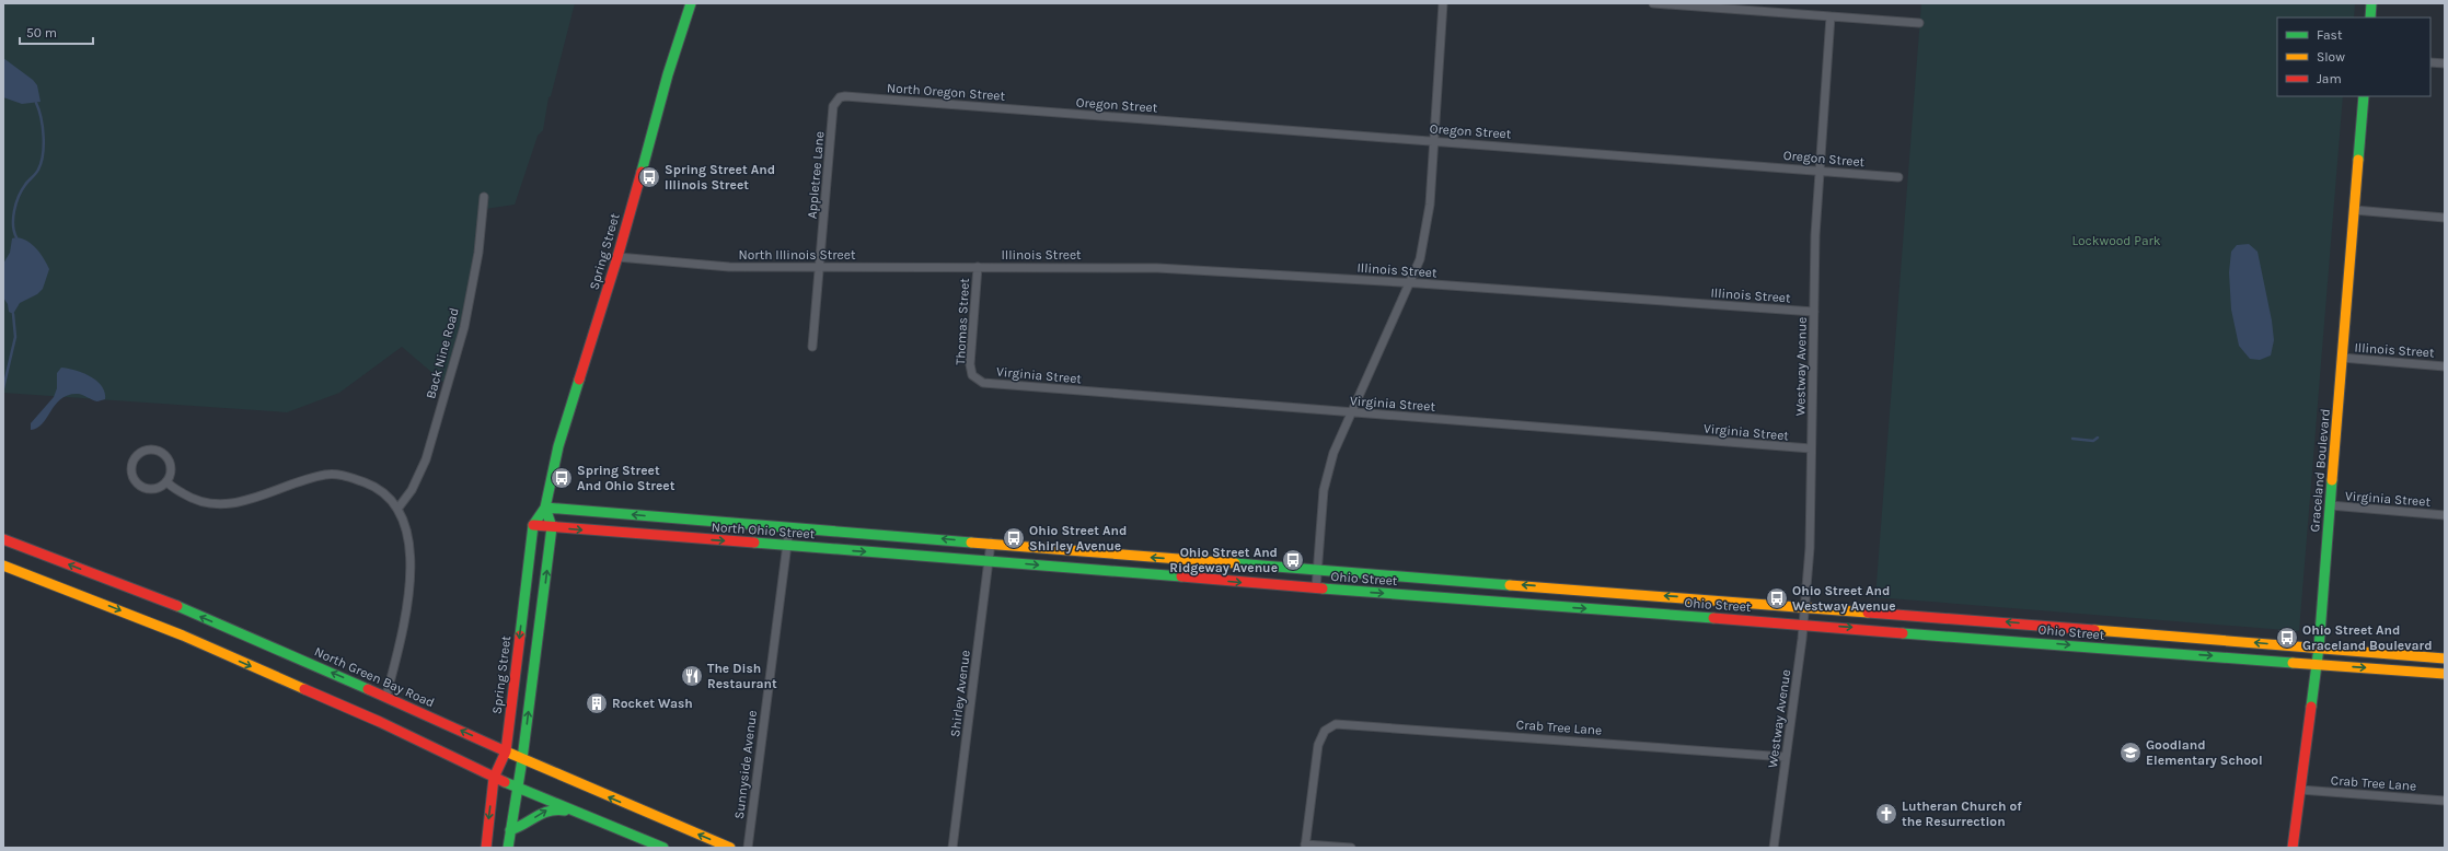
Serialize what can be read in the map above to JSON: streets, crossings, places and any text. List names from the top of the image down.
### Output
{
  "streets": {
    "street": [
      "North Oregon Street",
      "Oregon Street",
      "Appletree Lane",
      "Spring Street",
      "North Illinois Street",
      "Illinois Street",
      "Thomas Street",
      "Back Nine Road",
      "Westway Avenue",
      "Virginia Street",
      "Graceland Boulevard",
      "North Ohio Street",
      "Ohio Street",
      "North Green Bay Road",
      "Shirley Avenue",
      "Crab Tree Lane",
      "Sunnyside Avenue"
    ]
  },
  "crossings": [
    ["North Oregon Street", "Oregon Street"],
    ["North Oregon Street", "Appletree Lane"],
    ["Oregon Street", "Westway Avenue"],
    ["Appletree Lane", "North Illinois Street"],
    ["Spring Street", "North Illinois Street"],
    ["Spring Street", "North Ohio Street"],
    ["Spring Street", "North Green Bay Road"],
    ["North Illinois Street", "Illinois Street"],
    ["North Illinois Street", "Thomas Street"],
    ["Illinois Street", "Thomas Street"],
    ["Illinois Street", "Westway Avenue"],
    ["Illinois Street", "Graceland Boulevard"],
    ["Thomas Street", "Virginia Street"],
    ["Westway Avenue", "Virginia Street"],
    ["Westway Avenue", "Ohio Street"],
    ["Westway Avenue", "Crab Tree Lane"],
    ["Virginia Street", "Graceland Boulevard"],
    ["Graceland Boulevard", "Ohio Street"],
    ["Graceland Boulevard", "Crab Tree Lane"],
    ["North Ohio Street", "Ohio Street"],
    ["North Ohio Street", "Shirley Avenue"],
    ["North Ohio Street", "Sunnyside Avenue"],
    ["Ohio Street", "Shirley Avenue"]
  ],
  "parks": ["Lockwood Park"],
  "places": {
    "bus stop": [
      "Spring Street And Illinois Street",
      "Spring Street And Ohio Street",
      "Ohio Street And Shirley Avenue",
      "Ohio Street And Ridgeway Avenue",
      "Ohio Street And Westway Avenue",
      "Ohio Street And Graceland Boulevard"
    ],
    "restaurant": ["The Dish Restaurant"],
    "building": ["Rocket Wash"],
    "school or university": ["Goodland Elementary School"],
    "church": ["Lutheran Church of the Resurrection"]
  },
  "legend": ["Fast", "Slow", "Jam"],
  "scale_bar": "50 m"
}
